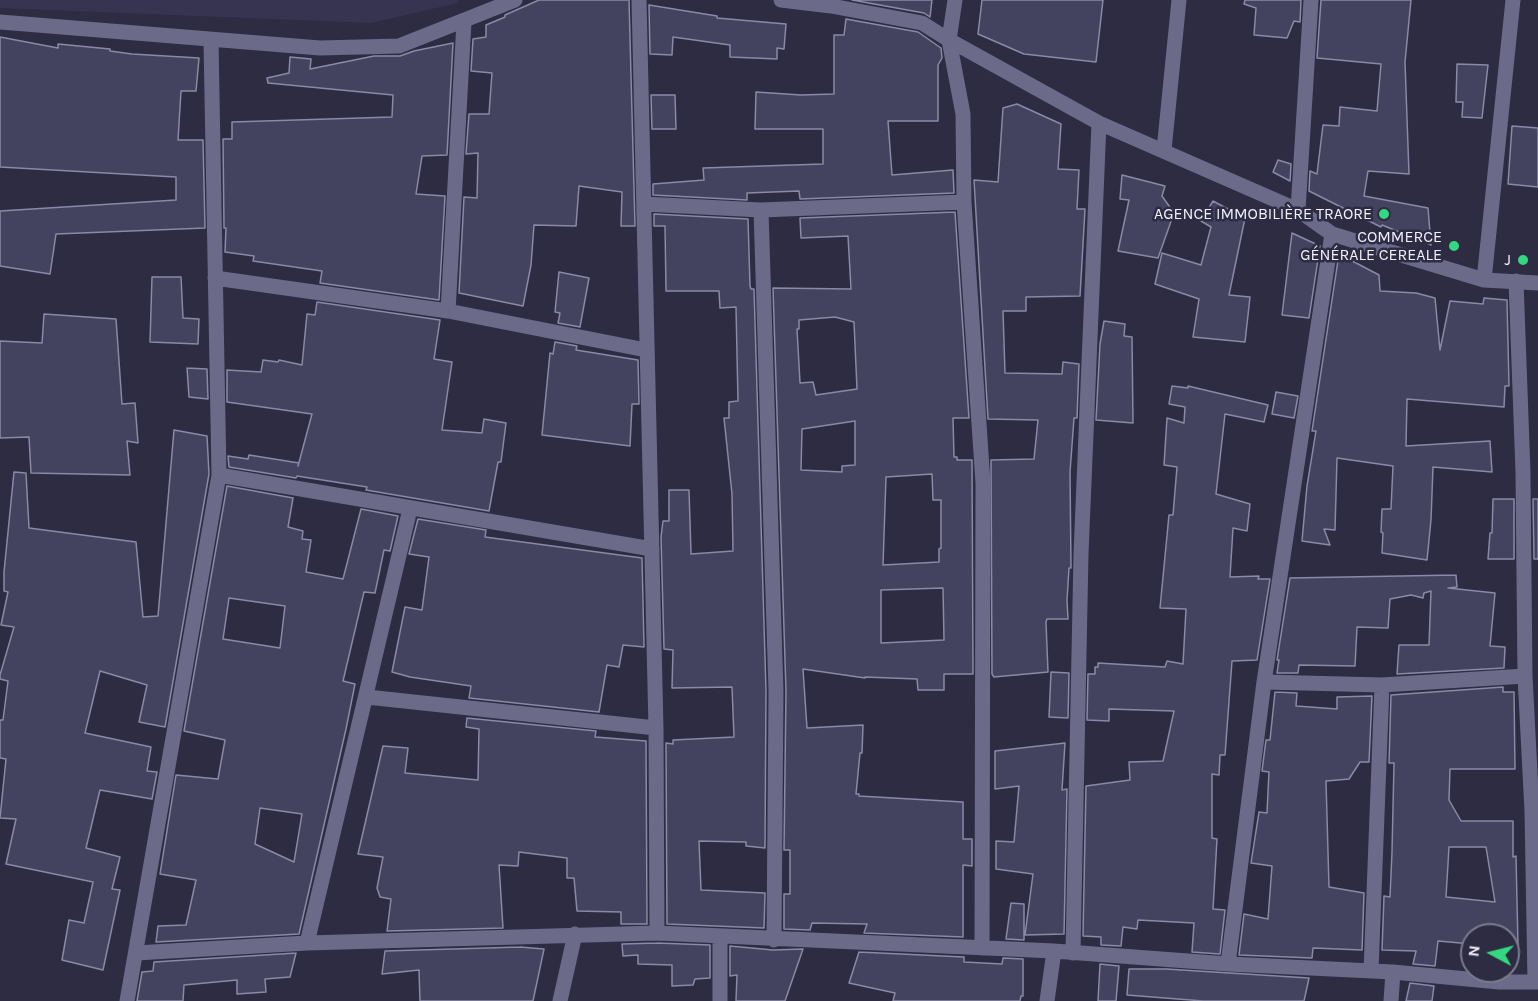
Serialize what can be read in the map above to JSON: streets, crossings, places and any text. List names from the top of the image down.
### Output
{
  "places": ["AGENCE IMMOBILIÈRE TRAORE", "COMMERCE GÉNÉRALE CEREALE", "J"],
  "north": "left"
}
